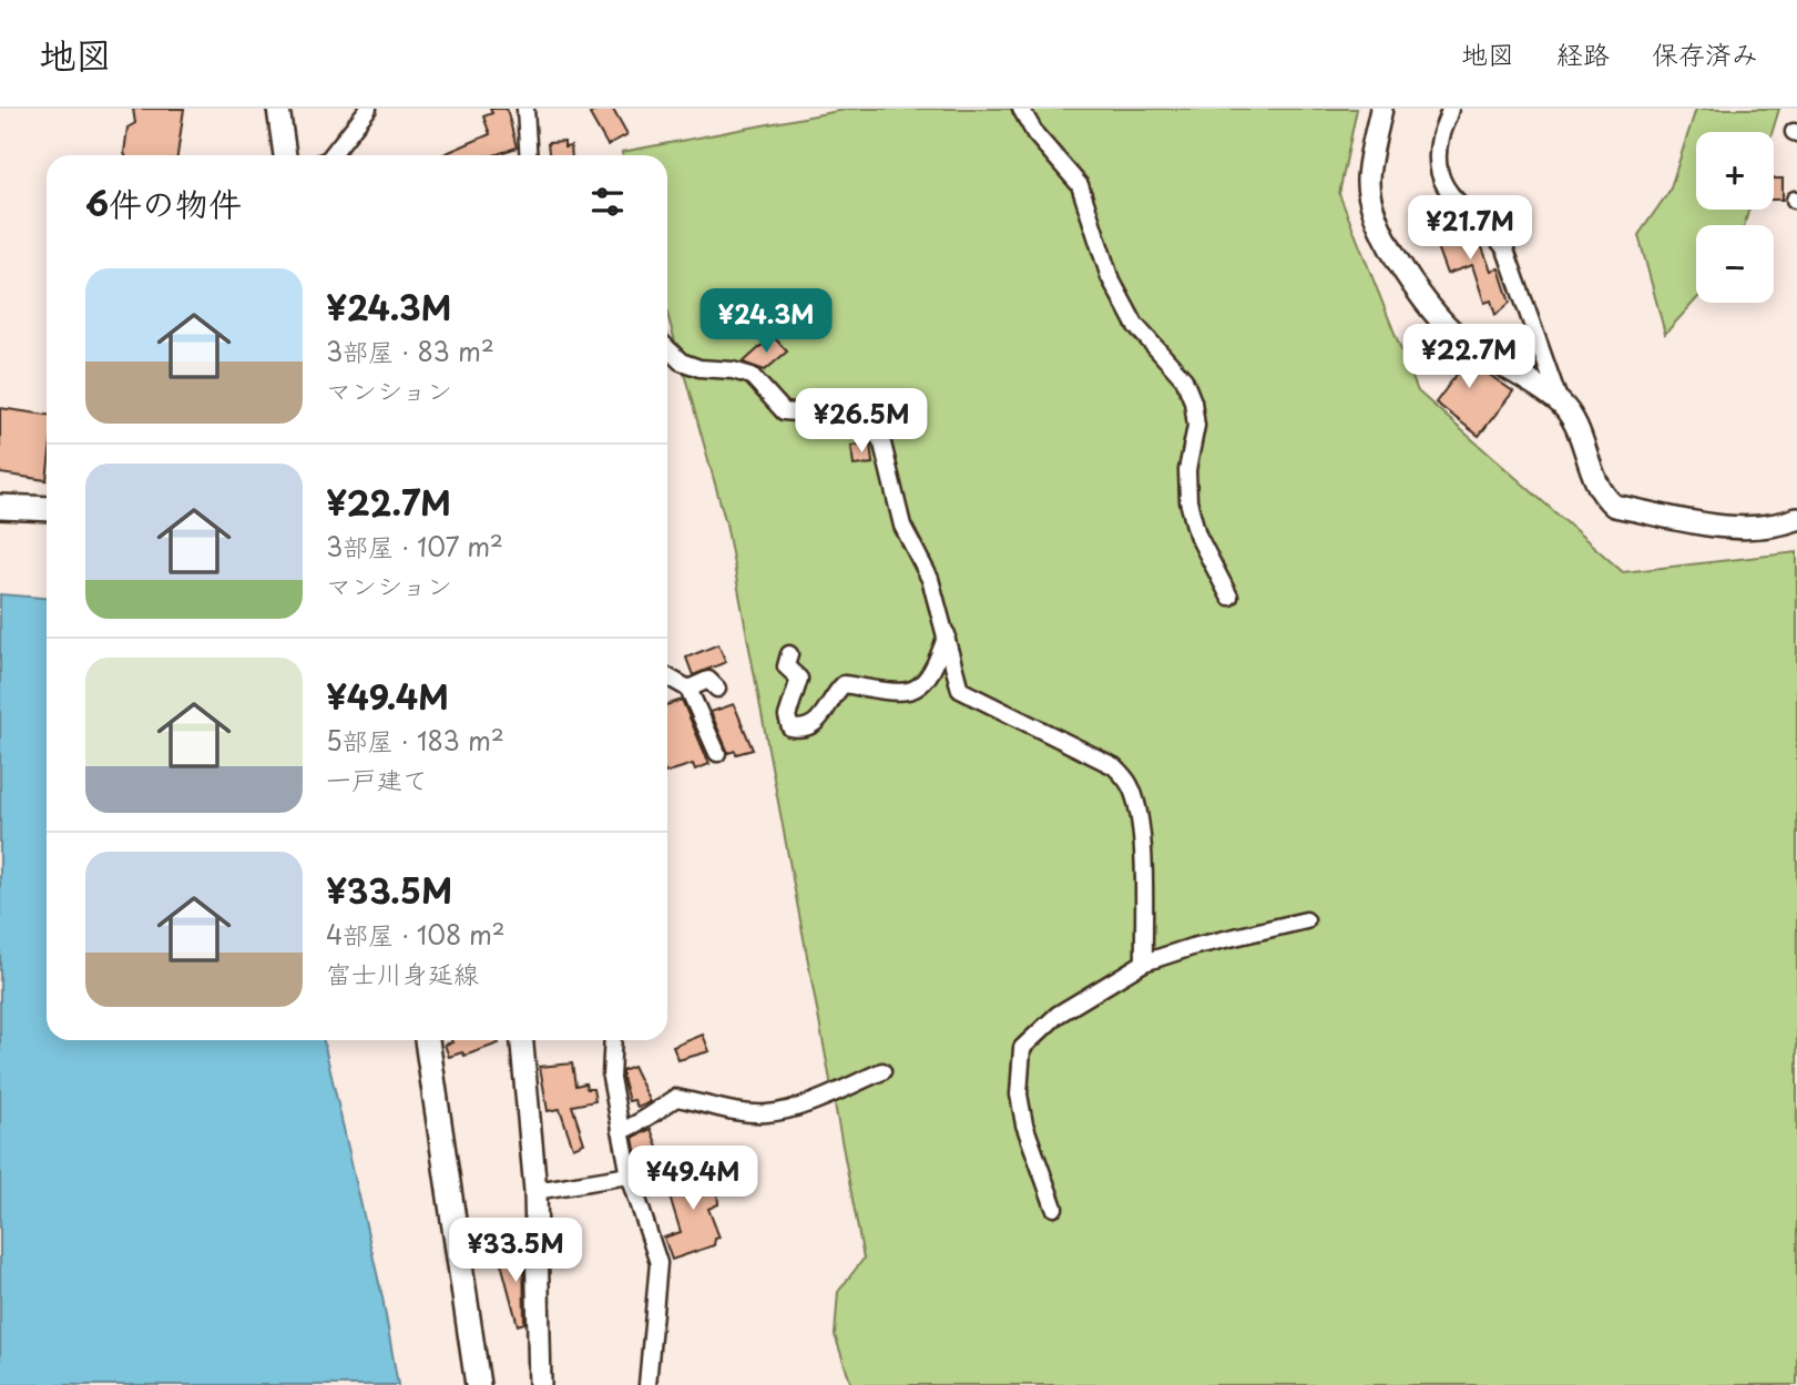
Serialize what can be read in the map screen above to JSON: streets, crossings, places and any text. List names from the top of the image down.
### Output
{
  "page": {
    "header": "地図",
    "nav": ["地図", "経路", "保存済み"],
    "map_buttons": ["+", "−"],
    "heading": "6件の物件",
    "price": [
      "¥21.7M",
      "¥24.3M",
      "¥22.7M",
      "¥26.5M",
      "¥49.4M",
      "¥33.5M"
    ],
    "list": [
      {
        "name": "¥24.3M",
        "note": "3部屋 · 83 m² · マンション"
      },
      {
        "name": "¥22.7M",
        "note": "3部屋 · 107 m² · マンション"
      },
      {
        "name": "¥49.4M",
        "note": "5部屋 · 183 m² · 一戸建て"
      },
      {
        "name": "¥33.5M",
        "note": "4部屋 · 108 m² · 富士川身延線"
      }
    ]
  }
}
